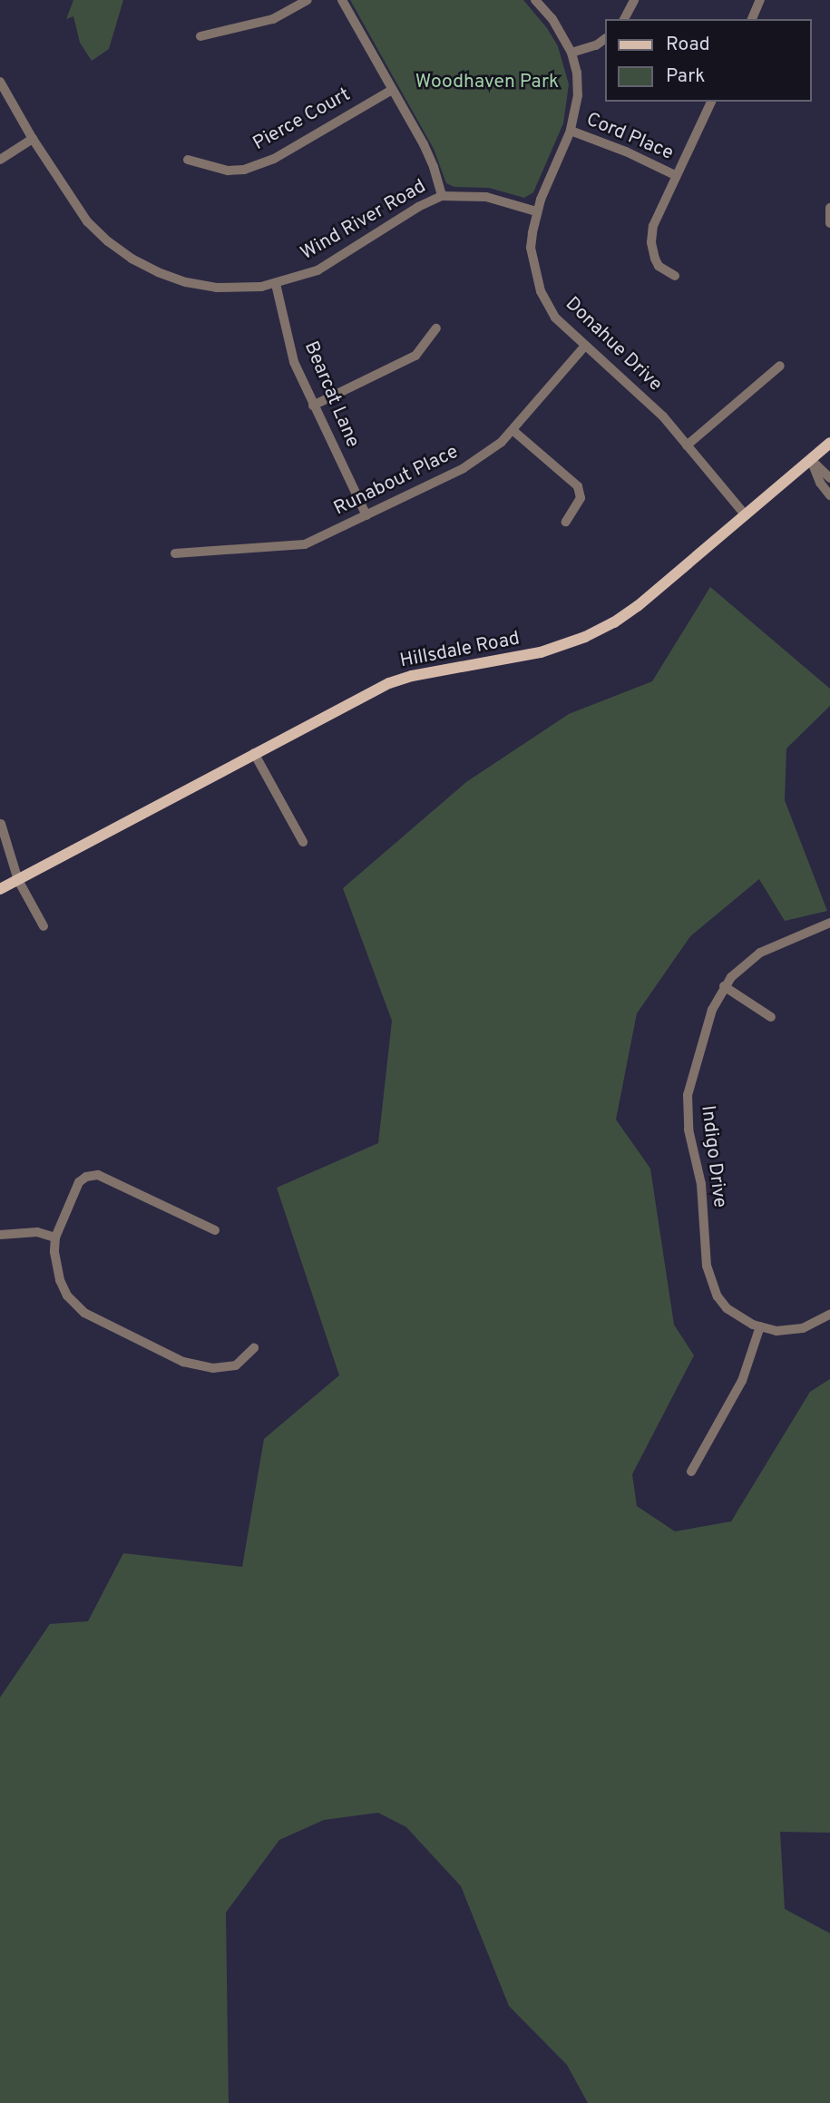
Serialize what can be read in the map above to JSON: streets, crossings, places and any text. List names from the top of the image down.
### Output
{
  "streets": {
    "main road": ["Hillsdale Road"],
    "street": [
      "Pierce Court",
      "Cord Place",
      "Wind River Road",
      "Donahue Drive",
      "Bearcat Lane",
      "Runabout Place",
      "Indigo Drive"
    ]
  },
  "crossings": [
    ["Cord Place", "Donahue Drive"],
    ["Wind River Road", "Donahue Drive"],
    ["Wind River Road", "Bearcat Lane"],
    ["Donahue Drive", "Runabout Place"],
    ["Donahue Drive", "Hillsdale Road"],
    ["Bearcat Lane", "Runabout Place"]
  ],
  "parks": ["Woodhaven Park"],
  "legend": ["Road", "Park"]
}
